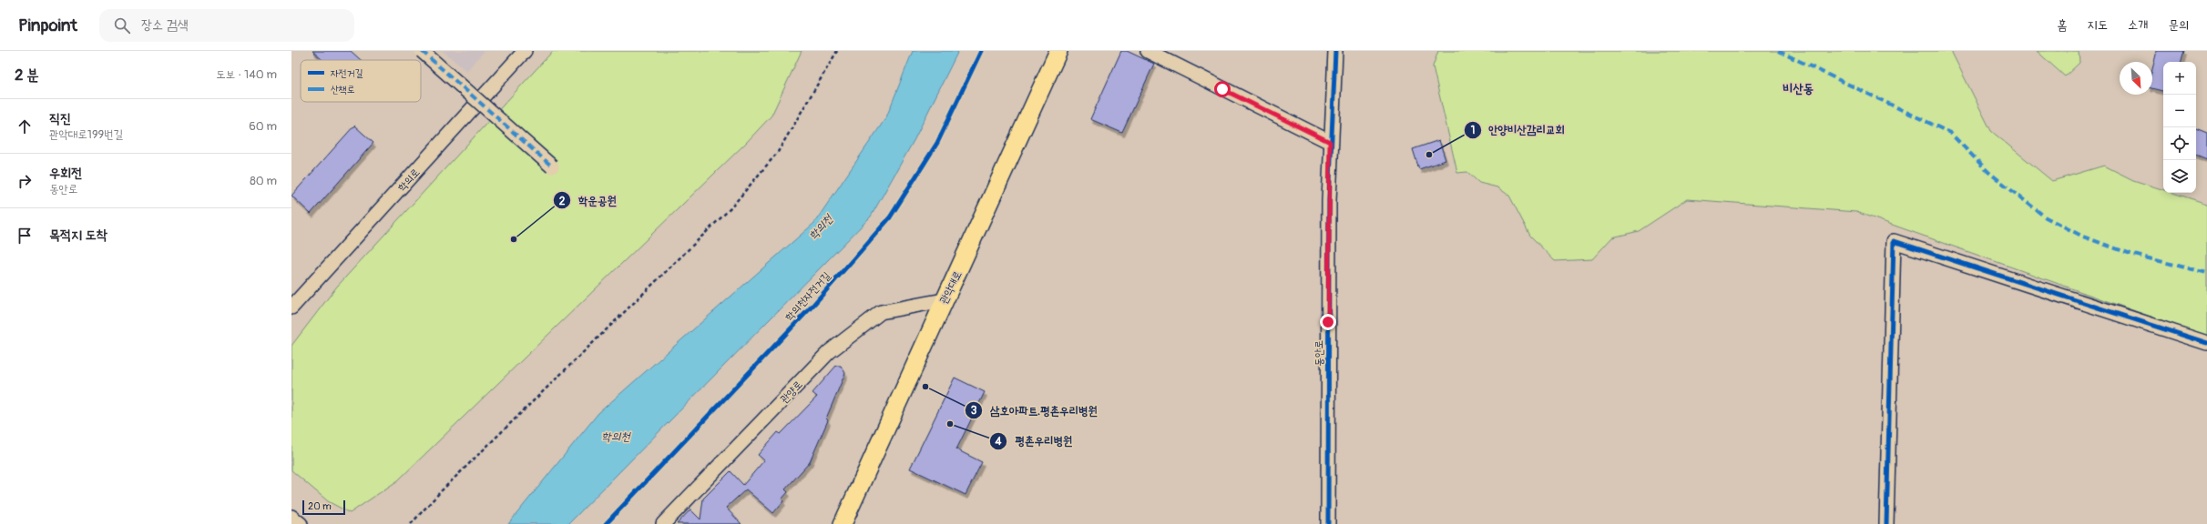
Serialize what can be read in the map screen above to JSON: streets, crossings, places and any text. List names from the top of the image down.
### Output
{
  "streets": {
    "main road": ["관악대로"],
    "street": ["학의로", "동안로", "관양로"],
    "cycle path": ["학의천자전거길"]
  },
  "crossings": [
    ["관악대로", "관양로"]
  ],
  "districts": ["비산동"],
  "water": ["학의천"],
  "places": [
    "안양비산감리교회",
    "학운공원",
    "삼호아파트.평촌우리병원",
    "평촌우리병원"
  ],
  "legend": ["자전거길", "산책로"],
  "scale_bar": "20 m",
  "north": "bottom right",
  "page": {
    "header": "Pinpoint",
    "search": "장소 검색",
    "nav": [
      "홈",
      "지도",
      "소개",
      "문의"
    ],
    "heading": ["2 분", "도보 · 140 m"],
    "map_buttons": ["+", "−"],
    "list": [
      ["직진", "관악대로199번길", "60 m"],
      ["우회전", "동안로", "80 m"],
      "목적지 도착"
    ],
    "scale": "20 m"
  }
}
